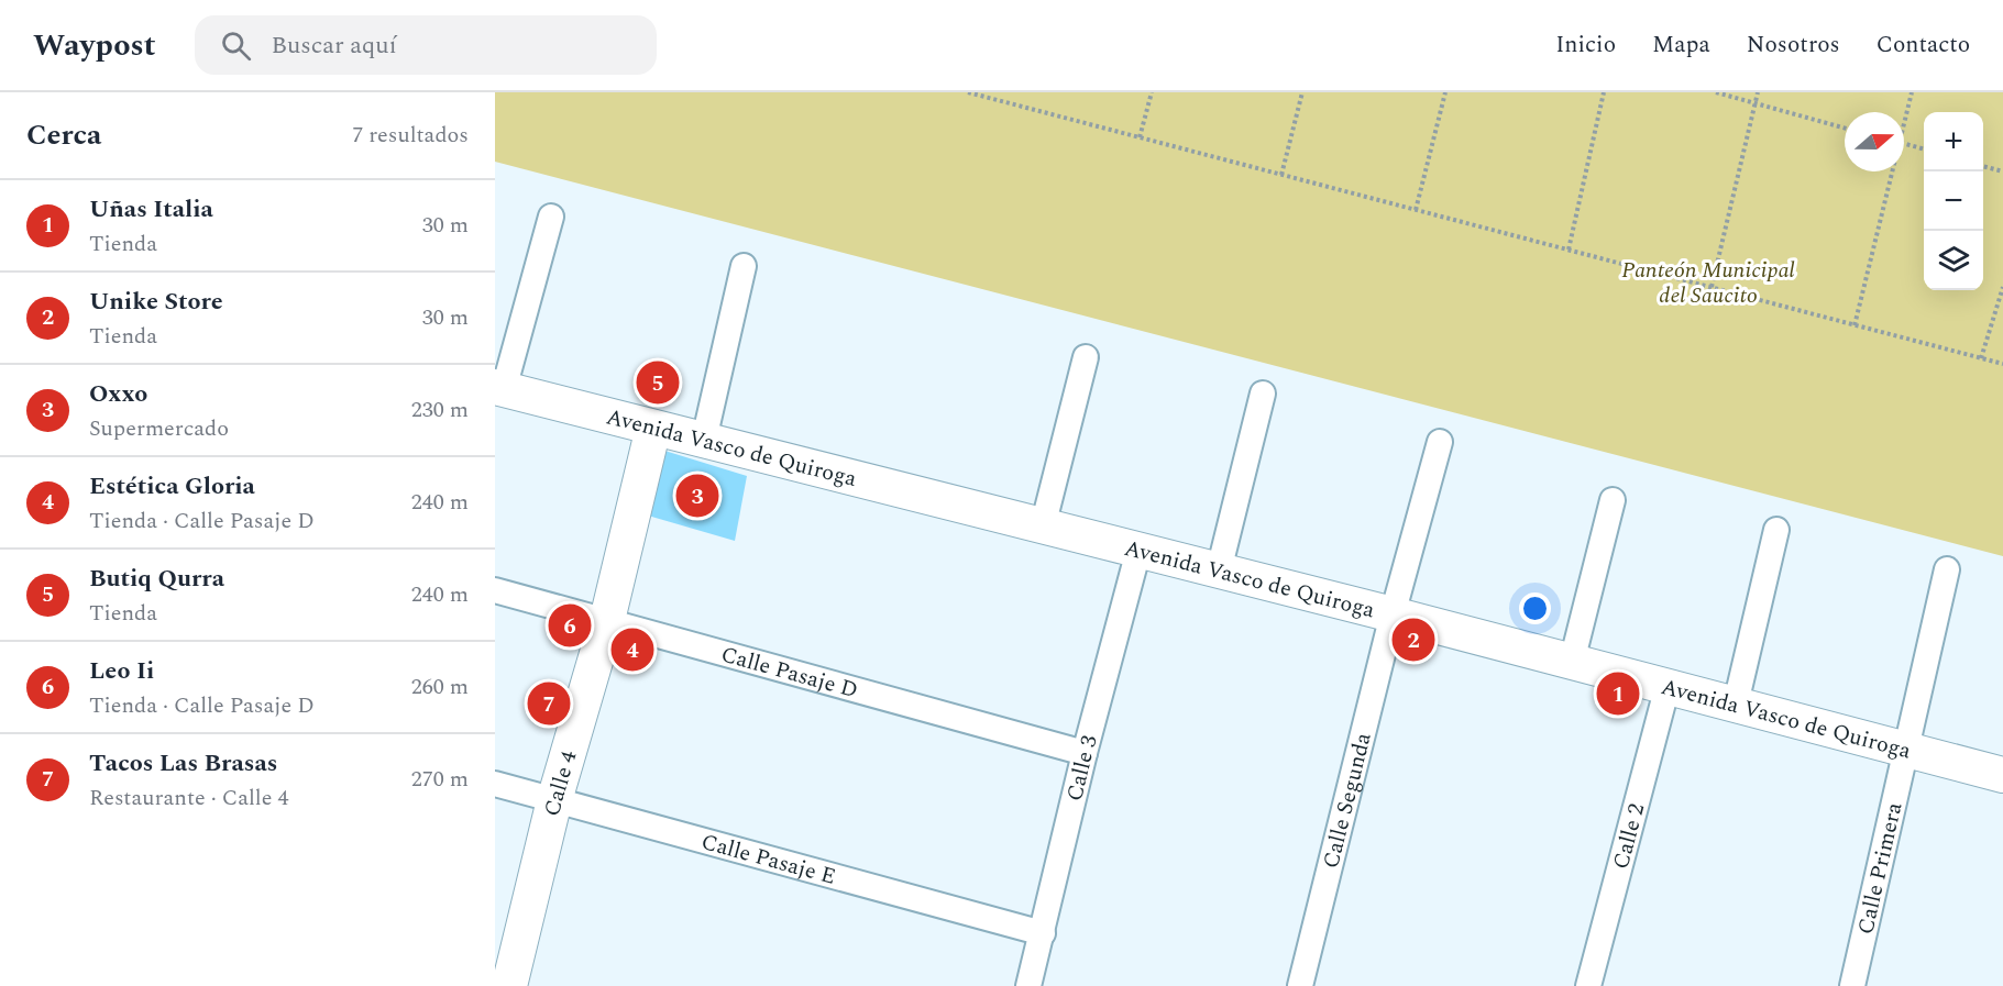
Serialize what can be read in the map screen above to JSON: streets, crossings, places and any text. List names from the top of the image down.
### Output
{
  "streets": {
    "main road": ["Avenida Vasco de Quiroga", "Calle 4"],
    "street": [
      "Calle Pasaje D",
      "Calle 3",
      "Calle Segunda",
      "Calle 2",
      "Calle Pasaje E",
      "Calle Primera"
    ]
  },
  "crossings": [
    ["Avenida Vasco de Quiroga", "Calle 3"],
    ["Avenida Vasco de Quiroga", "Calle 4"],
    ["Avenida Vasco de Quiroga", "Calle Segunda"],
    ["Avenida Vasco de Quiroga", "Calle 2"],
    ["Avenida Vasco de Quiroga", "Calle Primera"],
    ["Calle Pasaje D", "Calle 3"],
    ["Calle Pasaje D", "Calle 4"],
    ["Calle 3", "Calle Pasaje E"],
    ["Calle 4", "Calle Pasaje E"]
  ],
  "parks": ["Panteón Municipal del Saucito"],
  "north": "right",
  "page": {
    "header": "Waypost",
    "search": "Buscar aquí",
    "nav": [
      "Inicio",
      "Mapa",
      "Nosotros",
      "Contacto"
    ],
    "heading": ["Cerca", "7 resultados"],
    "map_buttons": ["+", "−"],
    "list": [
      {
        "mark": "1",
        "name": "Uñas Italia",
        "note": "Tienda",
        "value": "30 m"
      },
      {
        "mark": "2",
        "name": "Unike Store",
        "note": "Tienda",
        "value": "30 m"
      },
      {
        "mark": "3",
        "name": "Oxxo",
        "note": "Supermercado",
        "value": "230 m"
      },
      {
        "mark": "4",
        "name": "Estética Gloria",
        "note": "Tienda · Calle Pasaje D",
        "value": "240 m"
      },
      {
        "mark": "5",
        "name": "Butiq Qurra",
        "note": "Tienda",
        "value": "240 m"
      },
      {
        "mark": "6",
        "name": "Leo Ii",
        "note": "Tienda · Calle Pasaje D",
        "value": "260 m"
      },
      {
        "mark": "7",
        "name": "Tacos Las Brasas",
        "note": "Restaurante · Calle 4",
        "value": "270 m"
      }
    ],
    "pins": [
      "5",
      "3",
      "6",
      "2",
      "4",
      "1",
      "7"
    ]
  }
}
